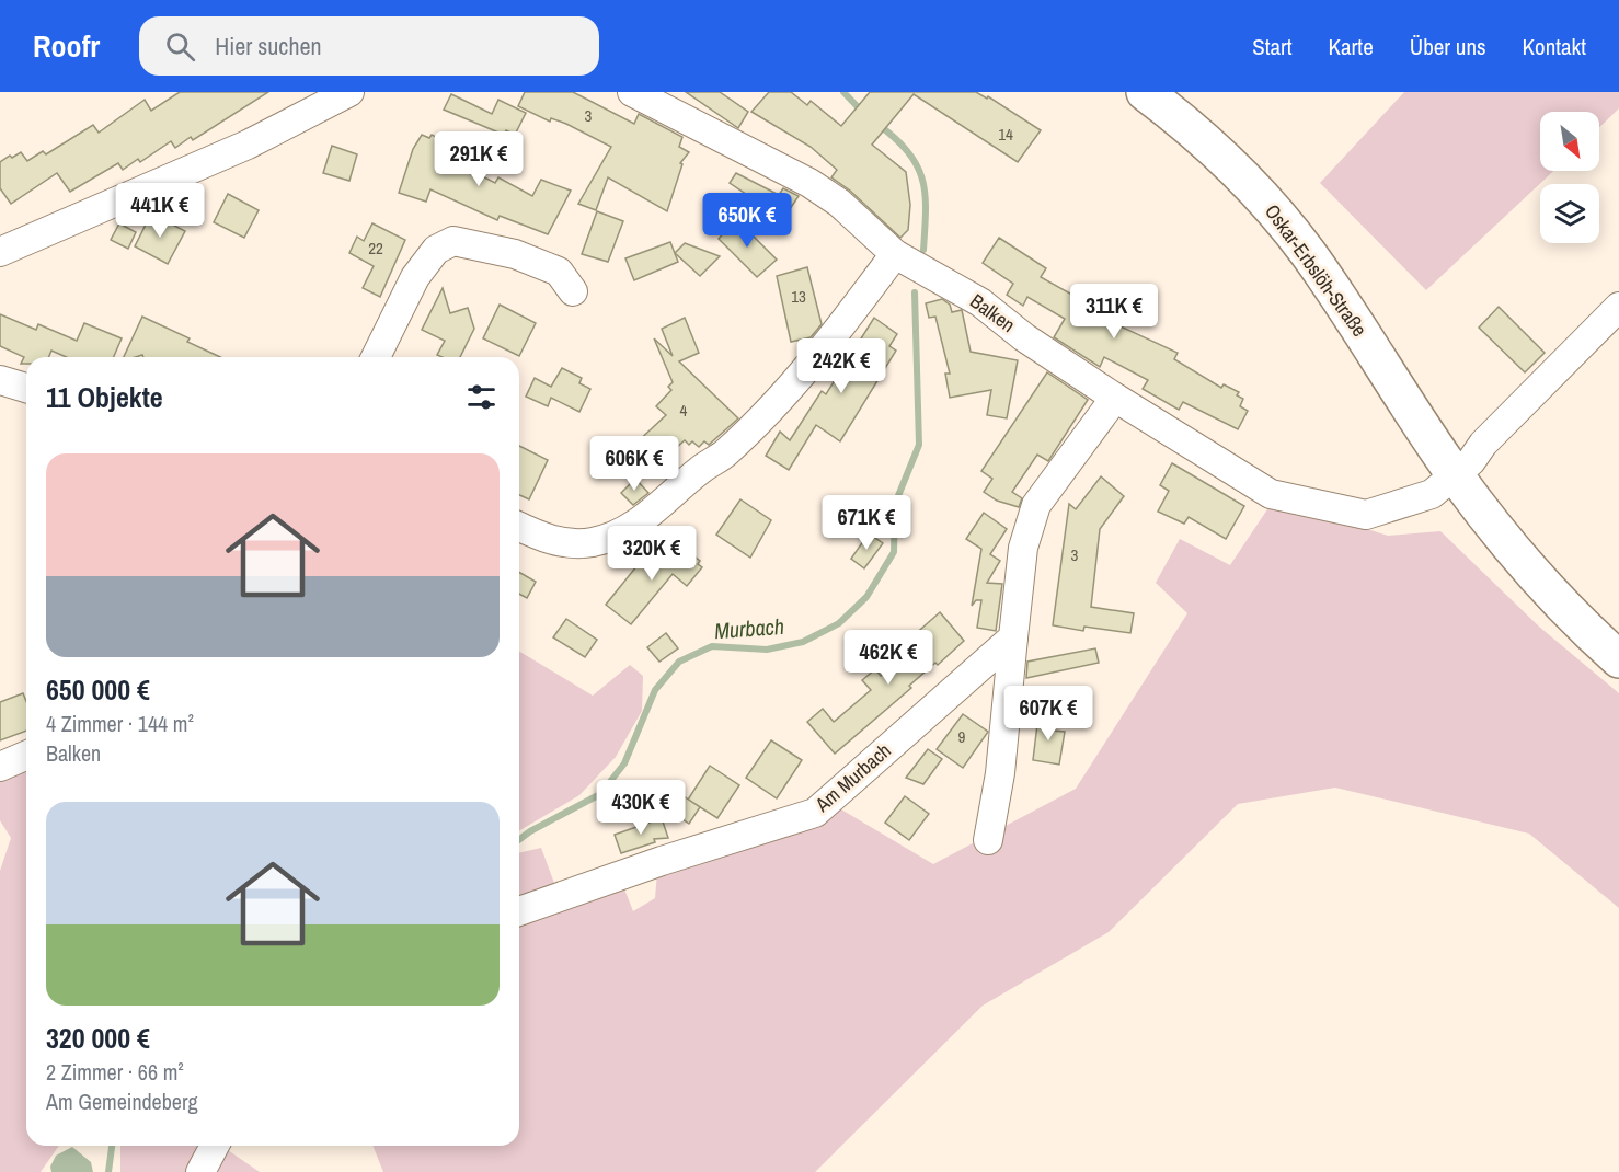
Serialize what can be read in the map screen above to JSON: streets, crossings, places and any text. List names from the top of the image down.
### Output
{
  "streets": {
    "main road": ["Oskar-Erbslöh-Straße"],
    "street": ["Balken", "Am Murbach"]
  },
  "crossings": [
    ["Oskar-Erbslöh-Straße", "Balken"]
  ],
  "water": ["Murbach"],
  "house_numbers": [
    "3",
    "14",
    "22",
    "13",
    "4",
    "3",
    "9"
  ],
  "north": "bottom right",
  "page": {
    "header": "Roofr",
    "search": "Hier suchen",
    "nav": [
      "Start",
      "Karte",
      "Über uns",
      "Kontakt"
    ],
    "price": [
      "291K €",
      "441K €",
      "650K €",
      "311K €",
      "242K €",
      "606K €",
      "671K €",
      "320K €",
      "462K €",
      "607K €",
      "430K €"
    ],
    "heading": "11 Objekte",
    "list": [
      {
        "name": "650 000 €",
        "note": "4 Zimmer · 144 m² · Balken"
      },
      {
        "name": "320 000 €",
        "note": "2 Zimmer · 66 m² · Am Gemeindeberg"
      }
    ]
  }
}
